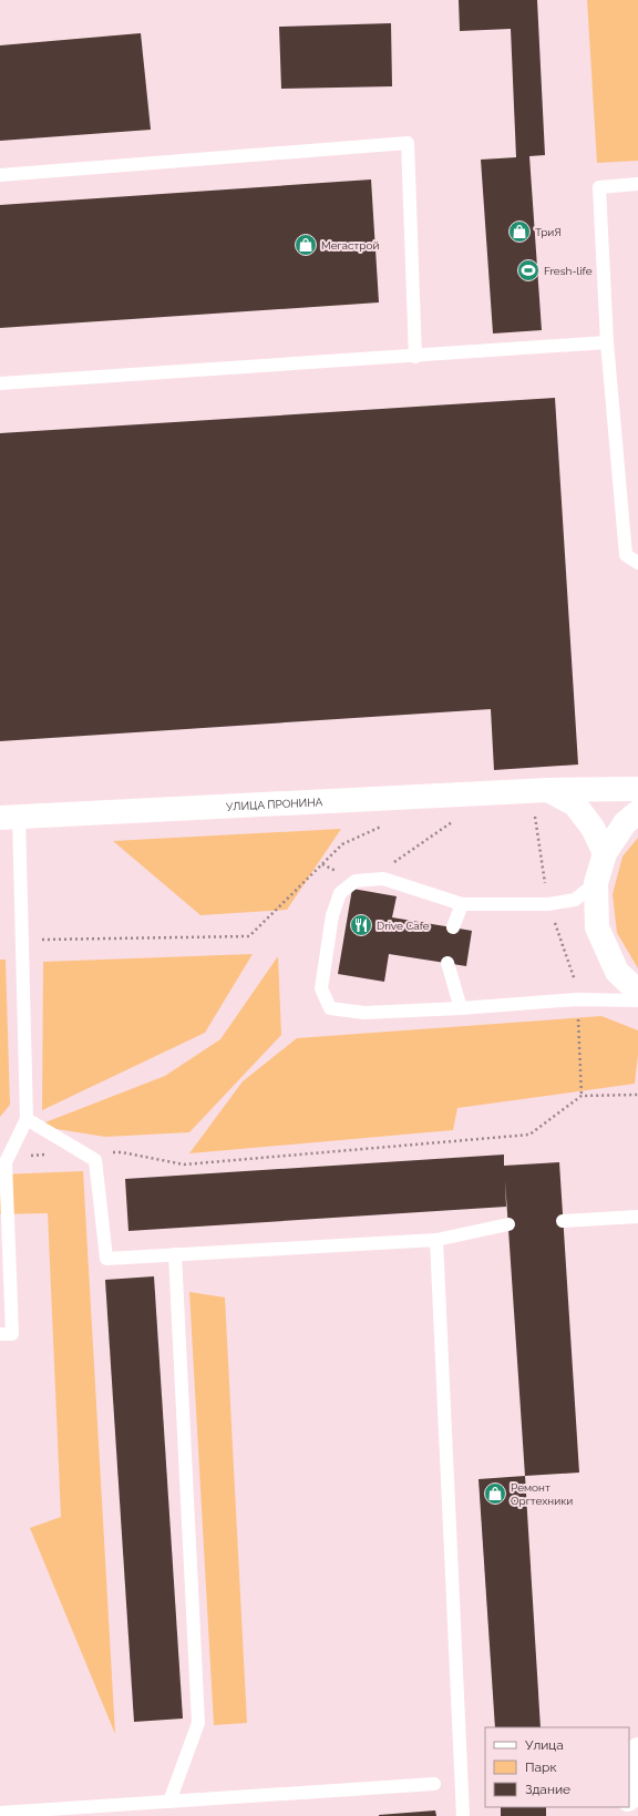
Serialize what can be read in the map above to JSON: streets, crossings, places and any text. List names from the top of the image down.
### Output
{
  "streets": {
    "main road": ["УЛИЦА ПРОНИНА"]
  },
  "places": {
    "shop": ["ТриЯ", "Мегастрой", "Ремонт Оргтехники"],
    "sports": ["Fresh-life"],
    "restaurant": ["Drive Cafe"]
  },
  "legend": ["Улица", "Парк", "Здание"]
}
